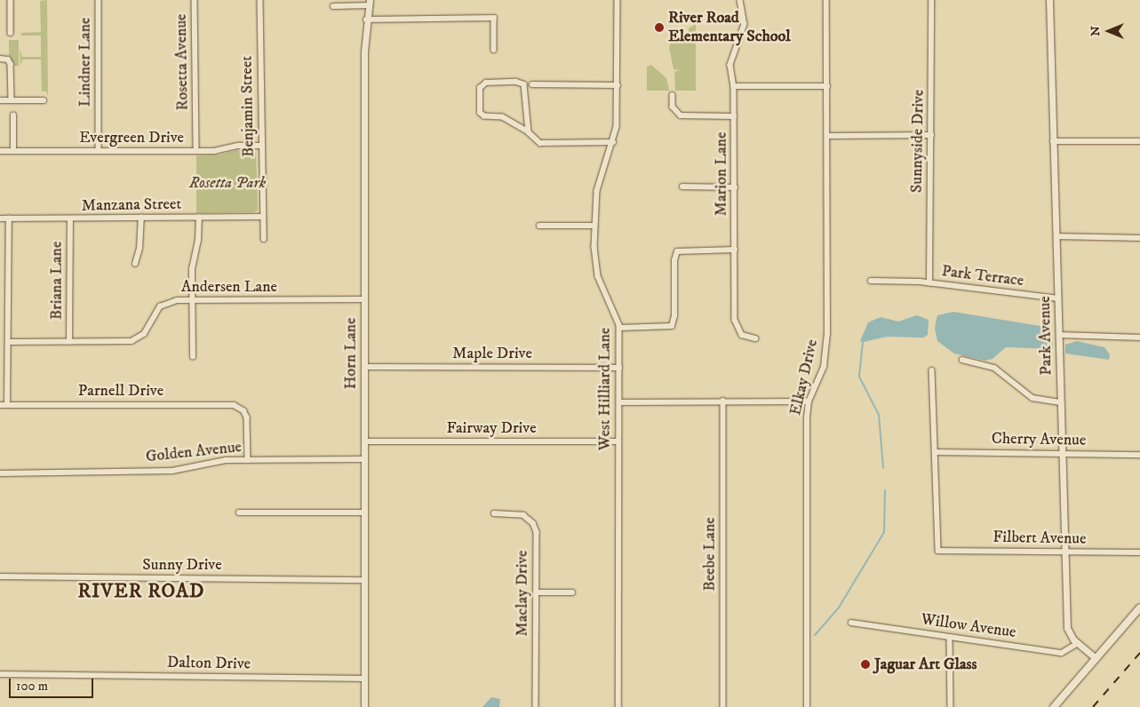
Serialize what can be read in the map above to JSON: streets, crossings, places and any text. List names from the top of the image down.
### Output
{
  "streets": {
    "street": [
      "Lindner Lane",
      "Rosetta Avenue",
      "Benjamin Street",
      "Evergreen Drive",
      "Sunnyside Drive",
      "Marion Lane",
      "Manzana Street",
      "Park Terrace",
      "Briana Lane",
      "Andersen Lane",
      "Park Avenue",
      "Horn Lane",
      "Maple Drive",
      "Elkay Drive",
      "West Hilliard Lane",
      "Parnell Drive",
      "Fairway Drive",
      "Cherry Avenue",
      "Golden Avenue",
      "Filbert Avenue",
      "Beebe Lane",
      "Sunny Drive",
      "Maclay Drive",
      "Willow Avenue",
      "Dalton Drive"
    ]
  },
  "crossings": [
    ["Lindner Lane", "Evergreen Drive"],
    ["Rosetta Avenue", "Evergreen Drive"],
    ["Benjamin Street", "Evergreen Drive"],
    ["Benjamin Street", "Manzana Street"],
    ["Sunnyside Drive", "Park Terrace"],
    ["Manzana Street", "Briana Lane"],
    ["Park Terrace", "Park Avenue"],
    ["Briana Lane", "Andersen Lane"],
    ["Andersen Lane", "Horn Lane"],
    ["Park Avenue", "Cherry Avenue"],
    ["Park Avenue", "Filbert Avenue"],
    ["Park Avenue", "Willow Avenue"],
    ["Horn Lane", "Maple Drive"],
    ["Horn Lane", "Fairway Drive"],
    ["Horn Lane", "Golden Avenue"],
    ["Horn Lane", "Sunny Drive"],
    ["Horn Lane", "Dalton Drive"],
    ["Maple Drive", "West Hilliard Lane"],
    ["West Hilliard Lane", "Fairway Drive"],
    ["Parnell Drive", "Golden Avenue"],
    ["Cherry Avenue", "Filbert Avenue"]
  ],
  "districts": ["RIVER ROAD"],
  "parks": ["Rosetta Park"],
  "places": ["River Road Elementary School", "Jaguar Art Glass"],
  "scale_bar": "100 m",
  "north": "left"
}
